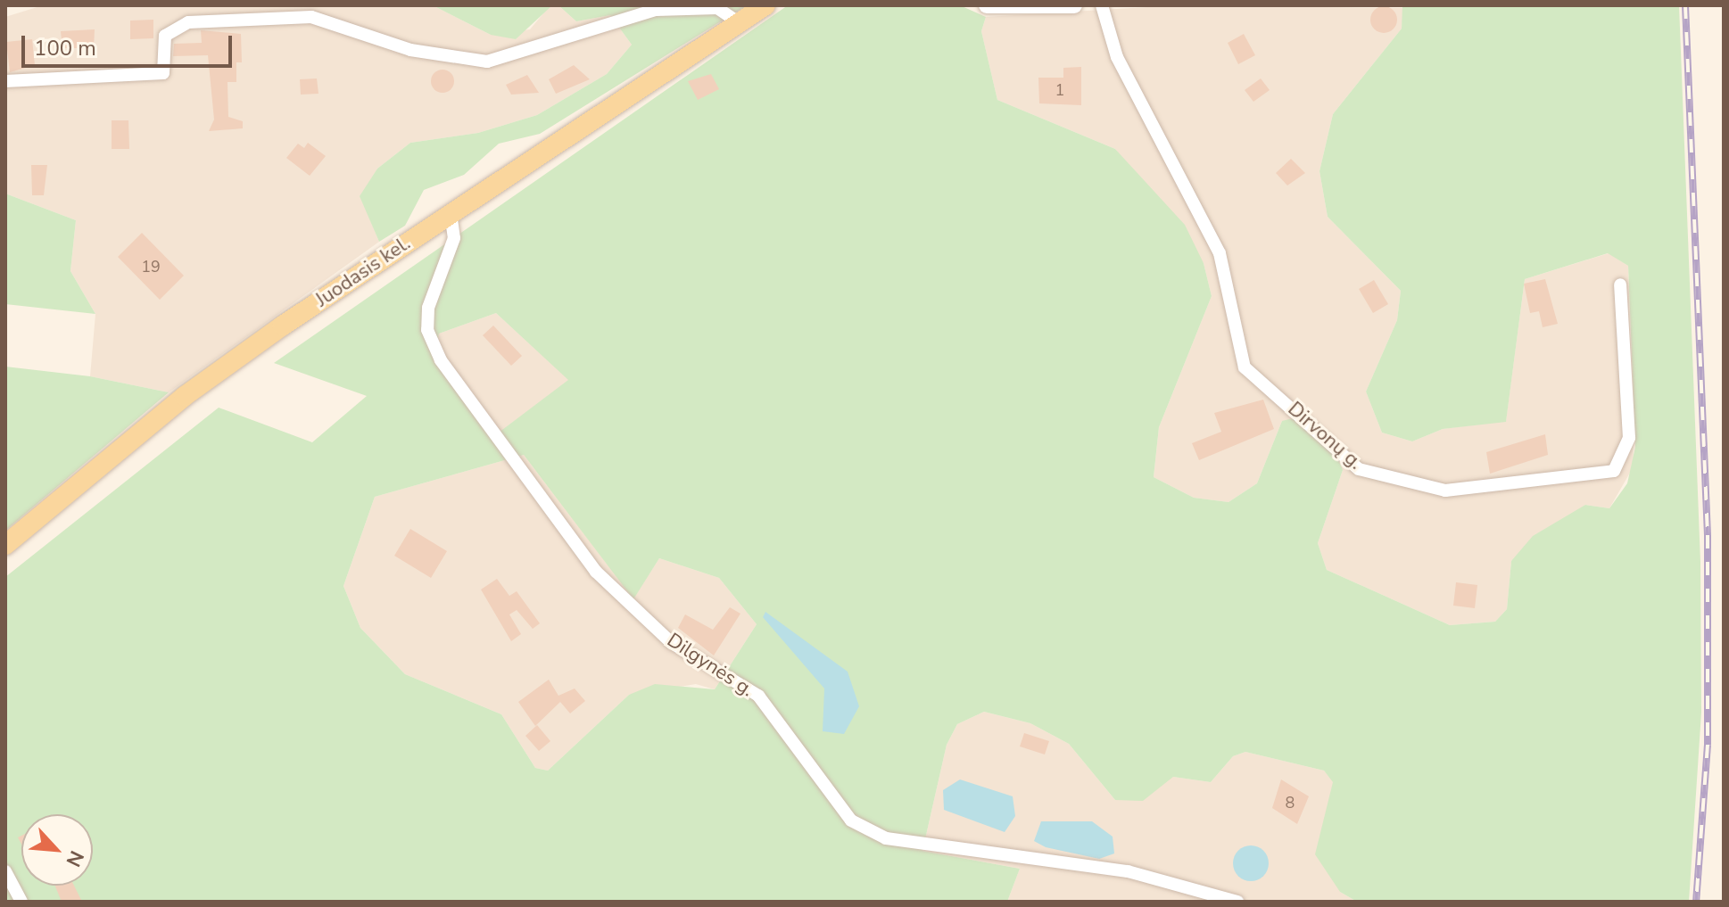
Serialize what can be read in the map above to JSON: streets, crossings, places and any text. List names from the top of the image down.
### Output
{
  "streets": {
    "main road": ["Juodasis kel."],
    "street": ["Dirvonų g.", "Dilgynės g."]
  },
  "crossings": [
    ["Juodasis kel.", "Dilgynės g."]
  ],
  "house_numbers": ["1", "19", "8"],
  "scale_bar": "100 m",
  "north": "bottom right"
}
